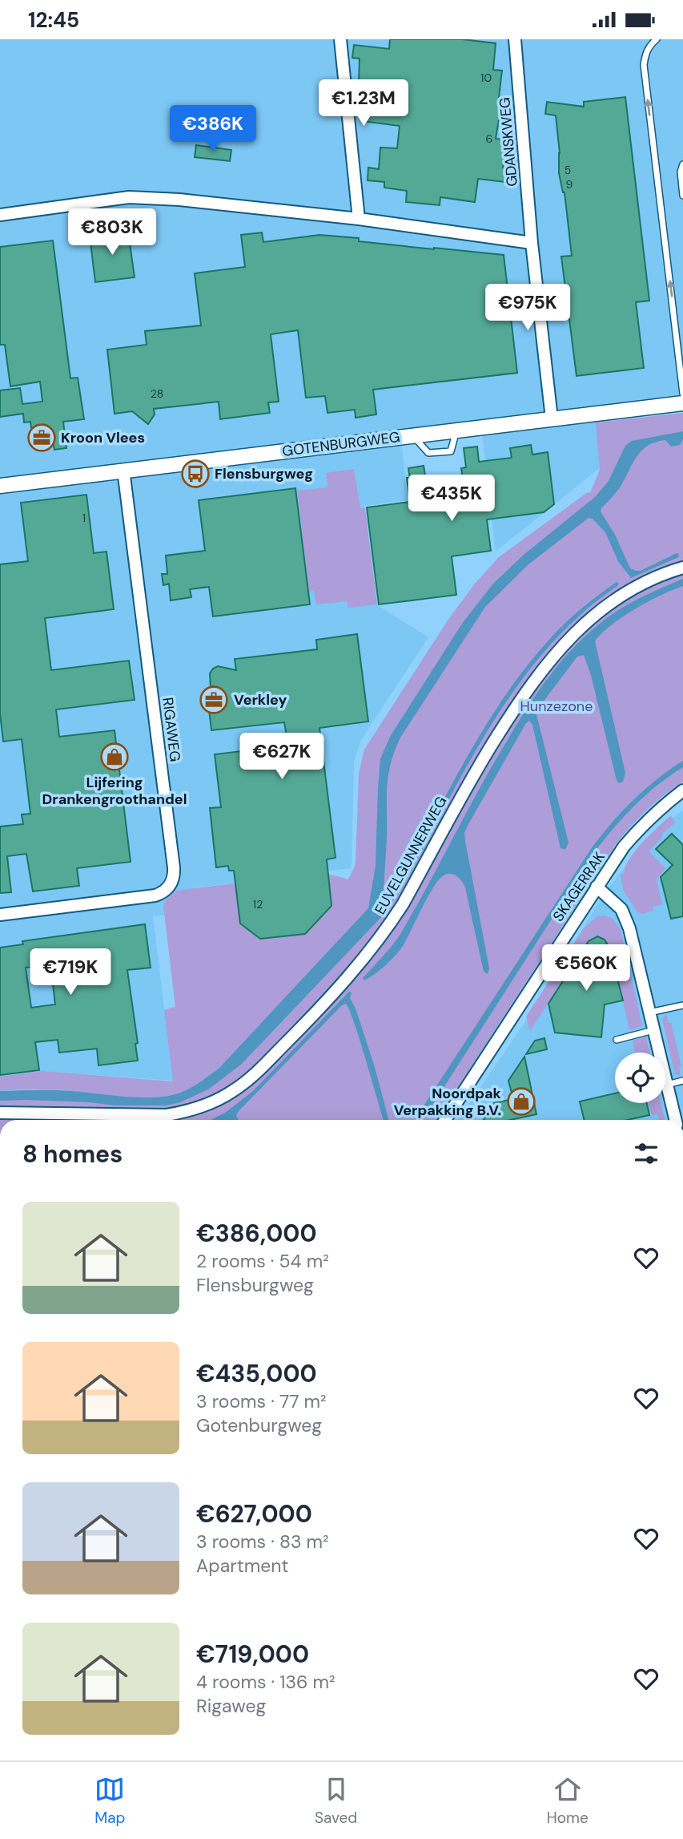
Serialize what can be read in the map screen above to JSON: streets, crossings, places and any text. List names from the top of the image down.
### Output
{
  "streets": {
    "street": [
      "GDANSKWEG",
      "GOTENBURGWEG",
      "RIGAWEG",
      "EUVELGUNNERWEG",
      "SKAGERRAK"
    ]
  },
  "crossings": [
    ["GOTENBURGWEG", "RIGAWEG"]
  ],
  "parks": ["Hunzezone"],
  "places": {
    "office": ["Kroon Vlees", "Verkley"],
    "bus stop": ["Flensburgweg"],
    "shop": ["Lijfering Drankengroothandel", "Noordpak Verpakking B.V."]
  },
  "house_numbers": [
    "10",
    "6",
    "5",
    "9",
    "28",
    "1",
    "12"
  ],
  "page": {
    "status": "12:45",
    "price": [
      "€1.23M",
      "€386K",
      "€803K",
      "€975K",
      "€435K",
      "€627K",
      "€560K",
      "€719K"
    ],
    "heading": "8 homes",
    "list": [
      {
        "name": "€386,000",
        "note": "2 rooms · 54 m² · Flensburgweg"
      },
      {
        "name": "€435,000",
        "note": "3 rooms · 77 m² · Gotenburgweg"
      },
      {
        "name": "€627,000",
        "note": "3 rooms · 83 m² · Apartment"
      },
      {
        "name": "€719,000",
        "note": "4 rooms · 136 m² · Rigaweg"
      }
    ],
    "tabs": ["Map", "Saved", "Home"]
  }
}
